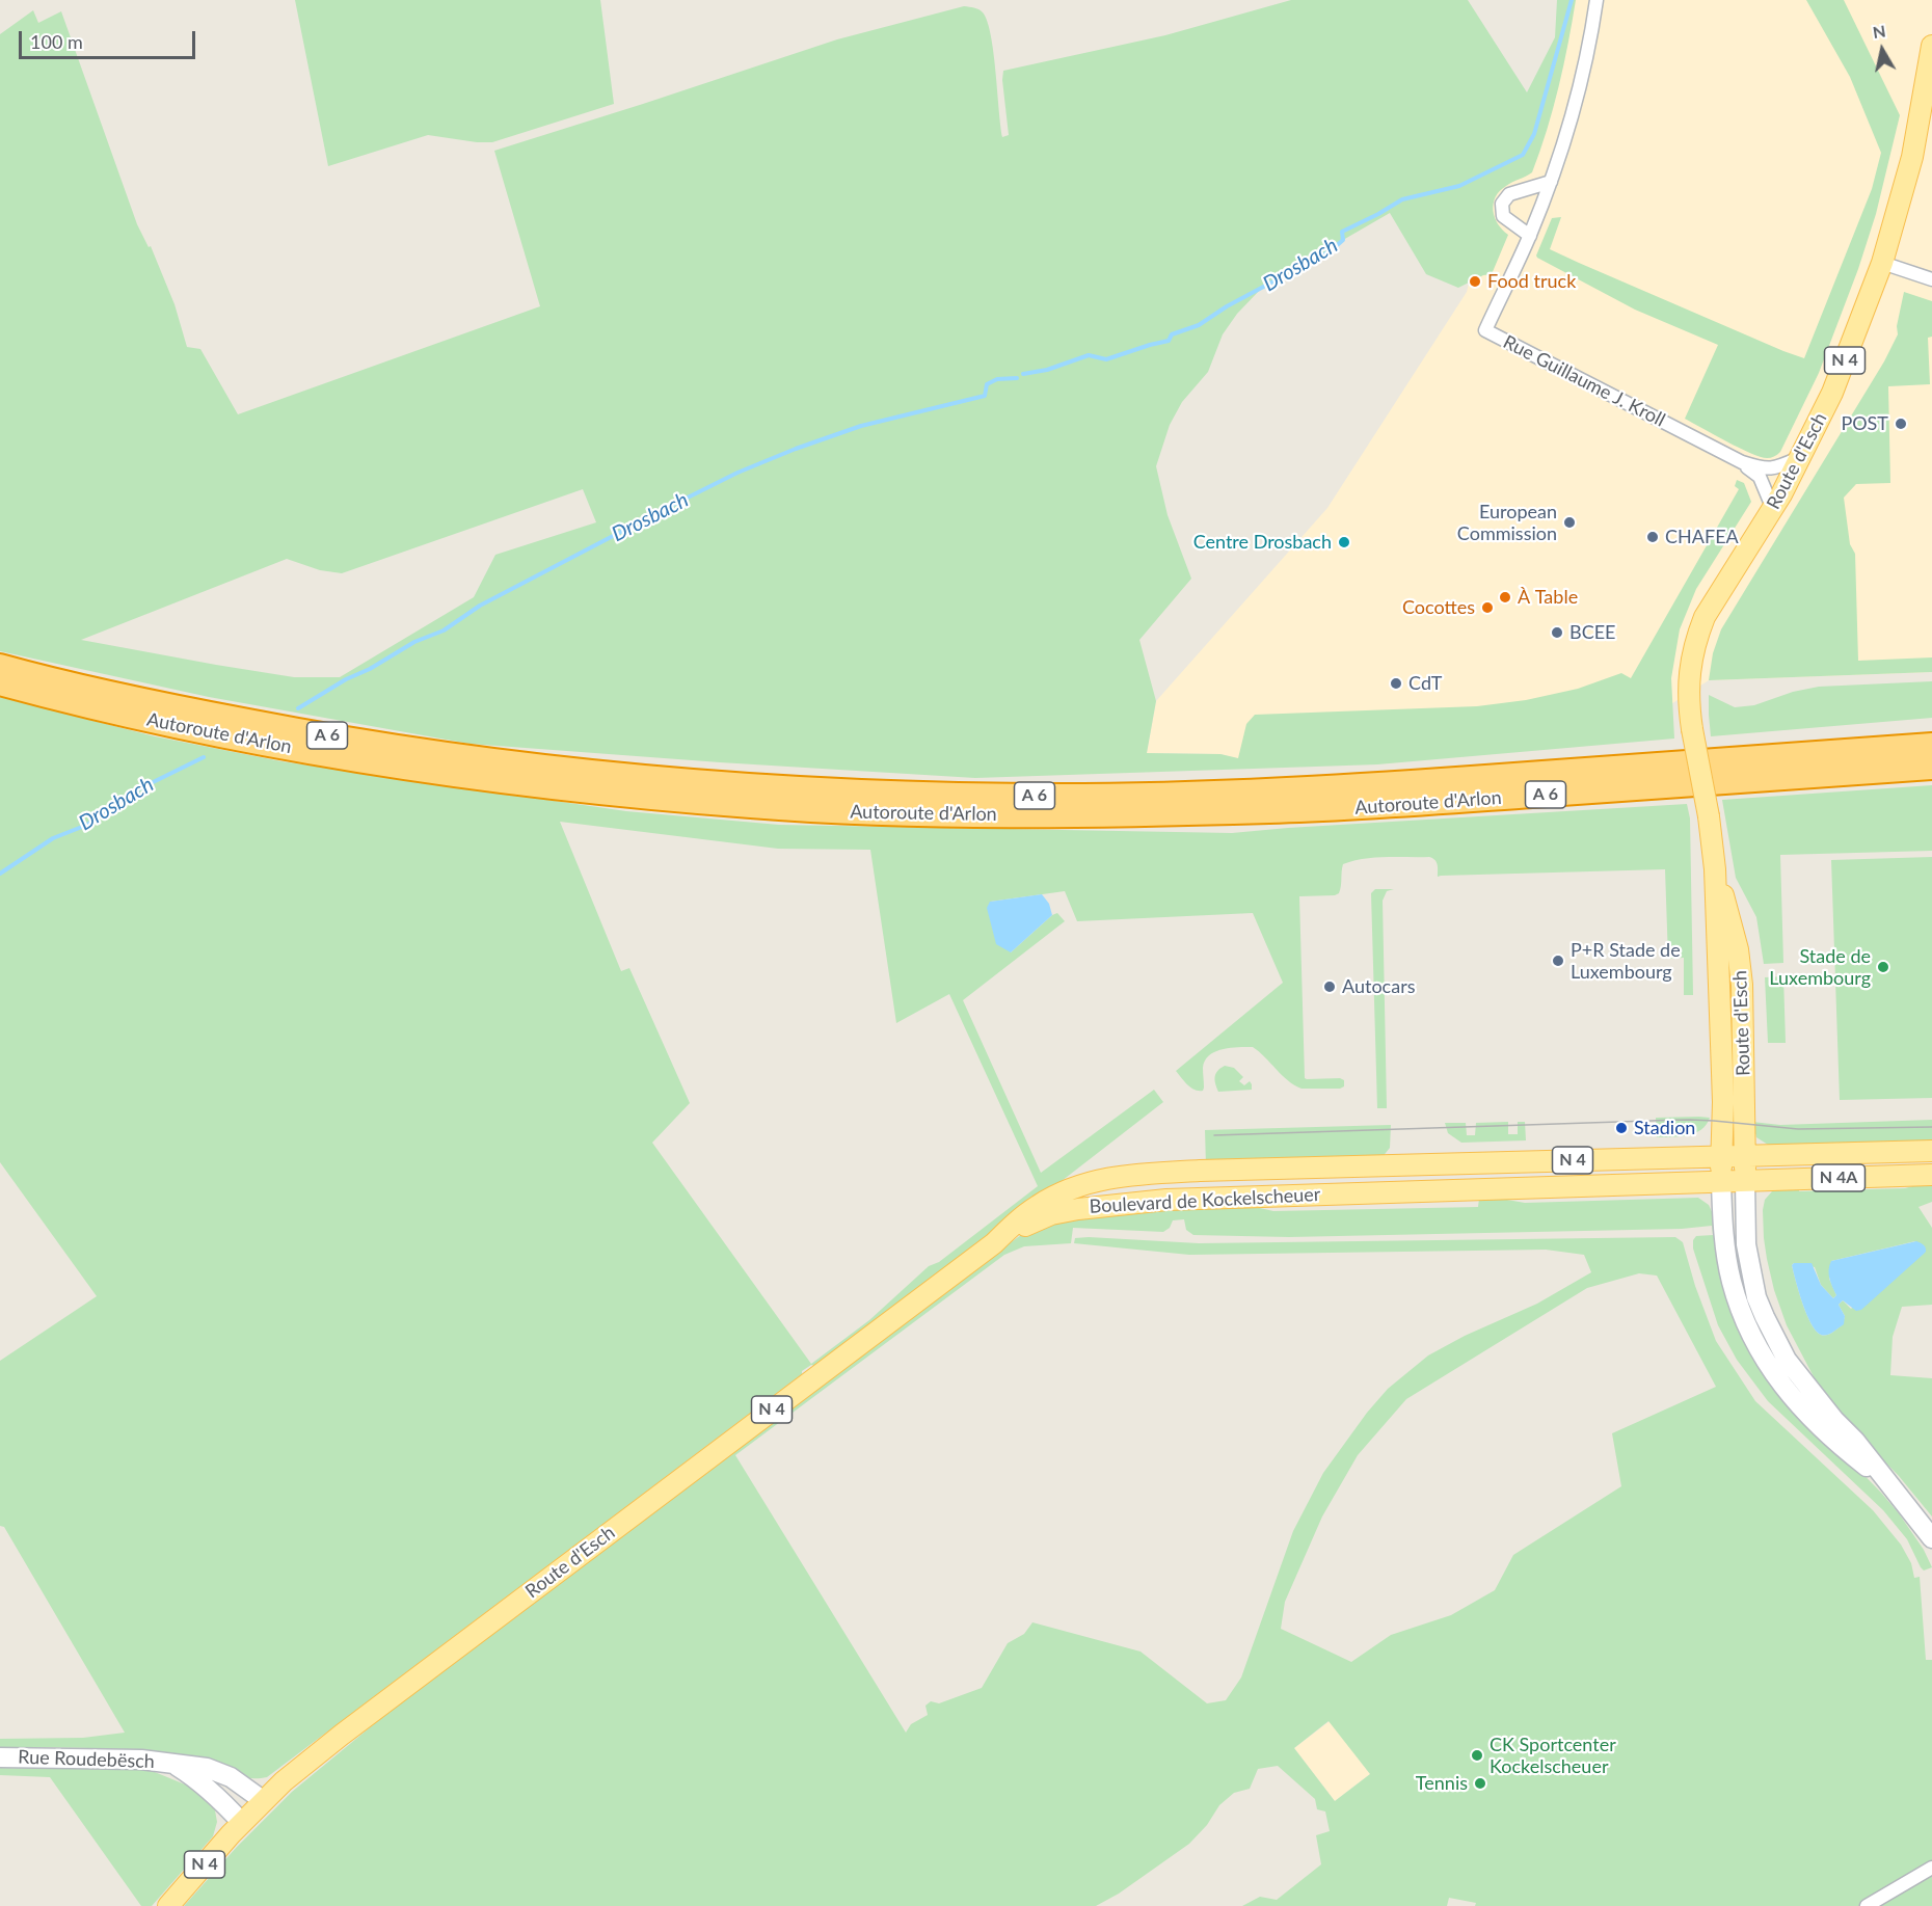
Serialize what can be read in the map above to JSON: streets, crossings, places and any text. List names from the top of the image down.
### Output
{
  "streets": {
    "highway": ["Autoroute d'Arlon", "A 6"],
    "main road": [
      "N 4",
      "Route d'Esch",
      "N 4A",
      "Boulevard de Kockelscheuer",
      "Rue Roudebësch"
    ],
    "street": ["Rue Guillaume J. Kroll"]
  },
  "crossings": [
    ["Rue Guillaume J. Kroll", "Route d'Esch"],
    ["Route d'Esch", "Boulevard de Kockelscheuer"],
    ["Route d'Esch", "Rue Roudebësch"]
  ],
  "water": ["Drosbach"],
  "places": [
    "Food truck",
    "POST",
    "European Commission",
    "CHAFEA",
    "Centre Drosbach",
    "À Table",
    "Cocottes",
    "BCEE",
    "CdT",
    "P+R Stade de Luxembourg",
    "Stade de Luxembourg",
    "Autocars",
    "Stadion",
    "CK Sportcenter Kockelscheuer",
    "Tennis"
  ],
  "scale_bar": "100 m",
  "north": "top"
}
